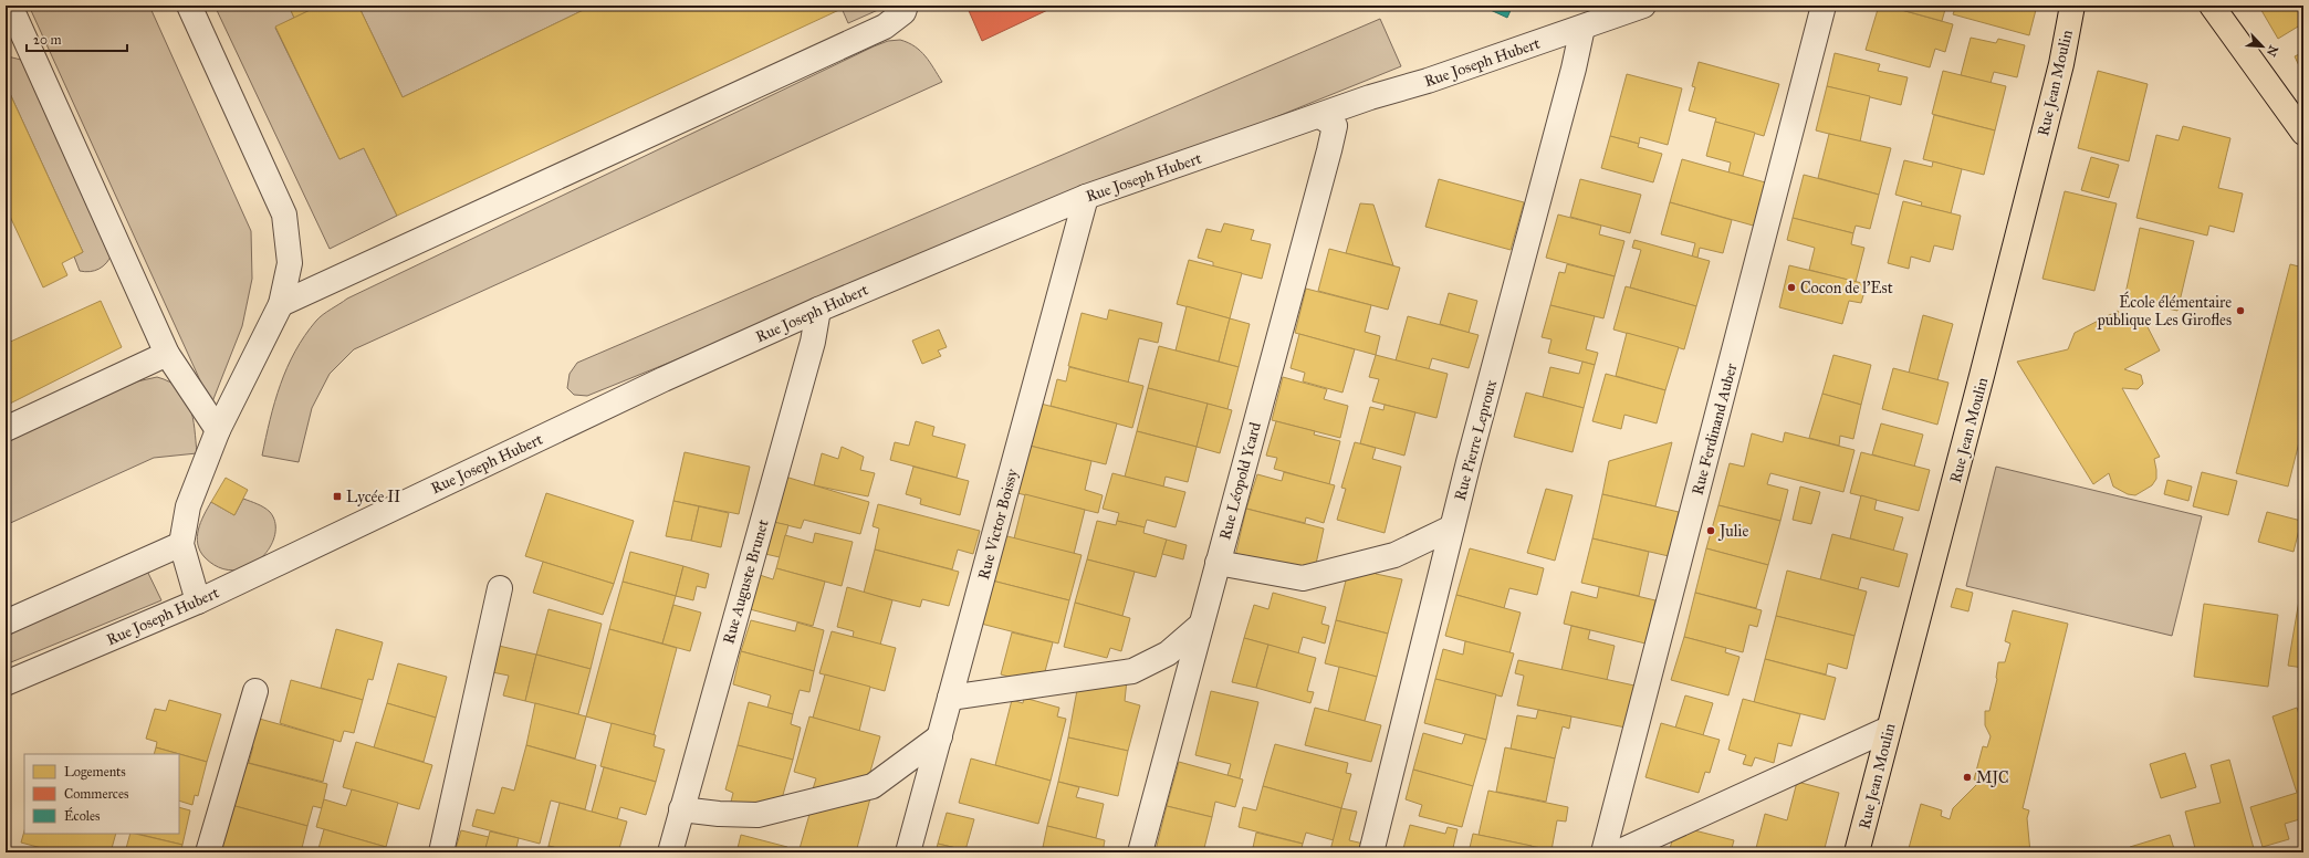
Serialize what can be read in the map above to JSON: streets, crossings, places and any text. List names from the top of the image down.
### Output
{
  "streets": {
    "main road": ["Rue Jean Moulin"],
    "street": [
      "Rue Joseph Hubert",
      "Rue Ferdinand Auber",
      "Rue Pierre Leproux",
      "Rue Léopold Ycard",
      "Rue Victor Boissy",
      "Rue Auguste Brunet"
    ]
  },
  "crossings": [
    ["Rue Joseph Hubert", "Rue Pierre Leproux"],
    ["Rue Joseph Hubert", "Rue Léopold Ycard"],
    ["Rue Joseph Hubert", "Rue Victor Boissy"],
    ["Rue Joseph Hubert", "Rue Auguste Brunet"]
  ],
  "places": {
    "other": [
      "Cocon de l’Est",
      "École élémentaire publique Les Girofles",
      "Julie",
      "MJC"
    ],
    "transit": ["Lycée II"]
  },
  "legend": ["Logements", "Commerces", "Écoles"],
  "scale_bar": "20 m",
  "north": "bottom right"
}
